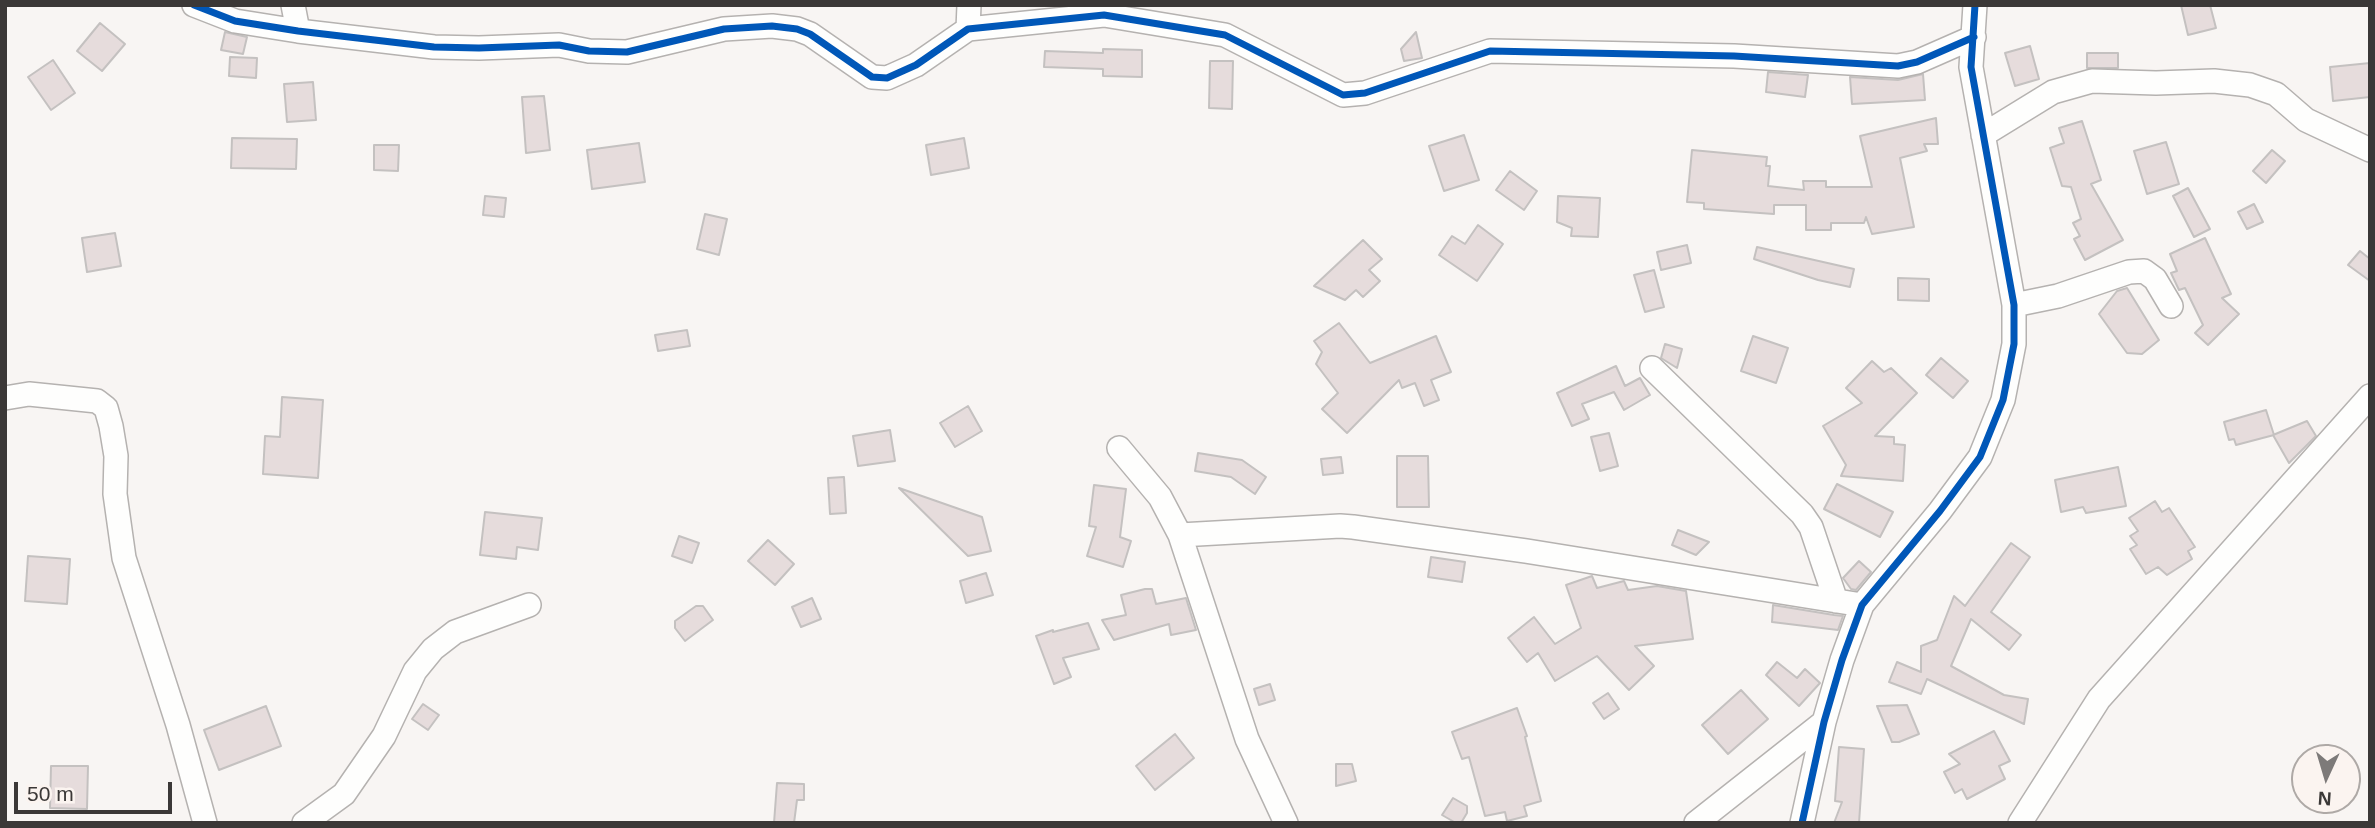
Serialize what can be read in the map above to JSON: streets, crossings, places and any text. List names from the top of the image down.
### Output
{
  "scale_bar": "50 m",
  "north": "bottom"
}
